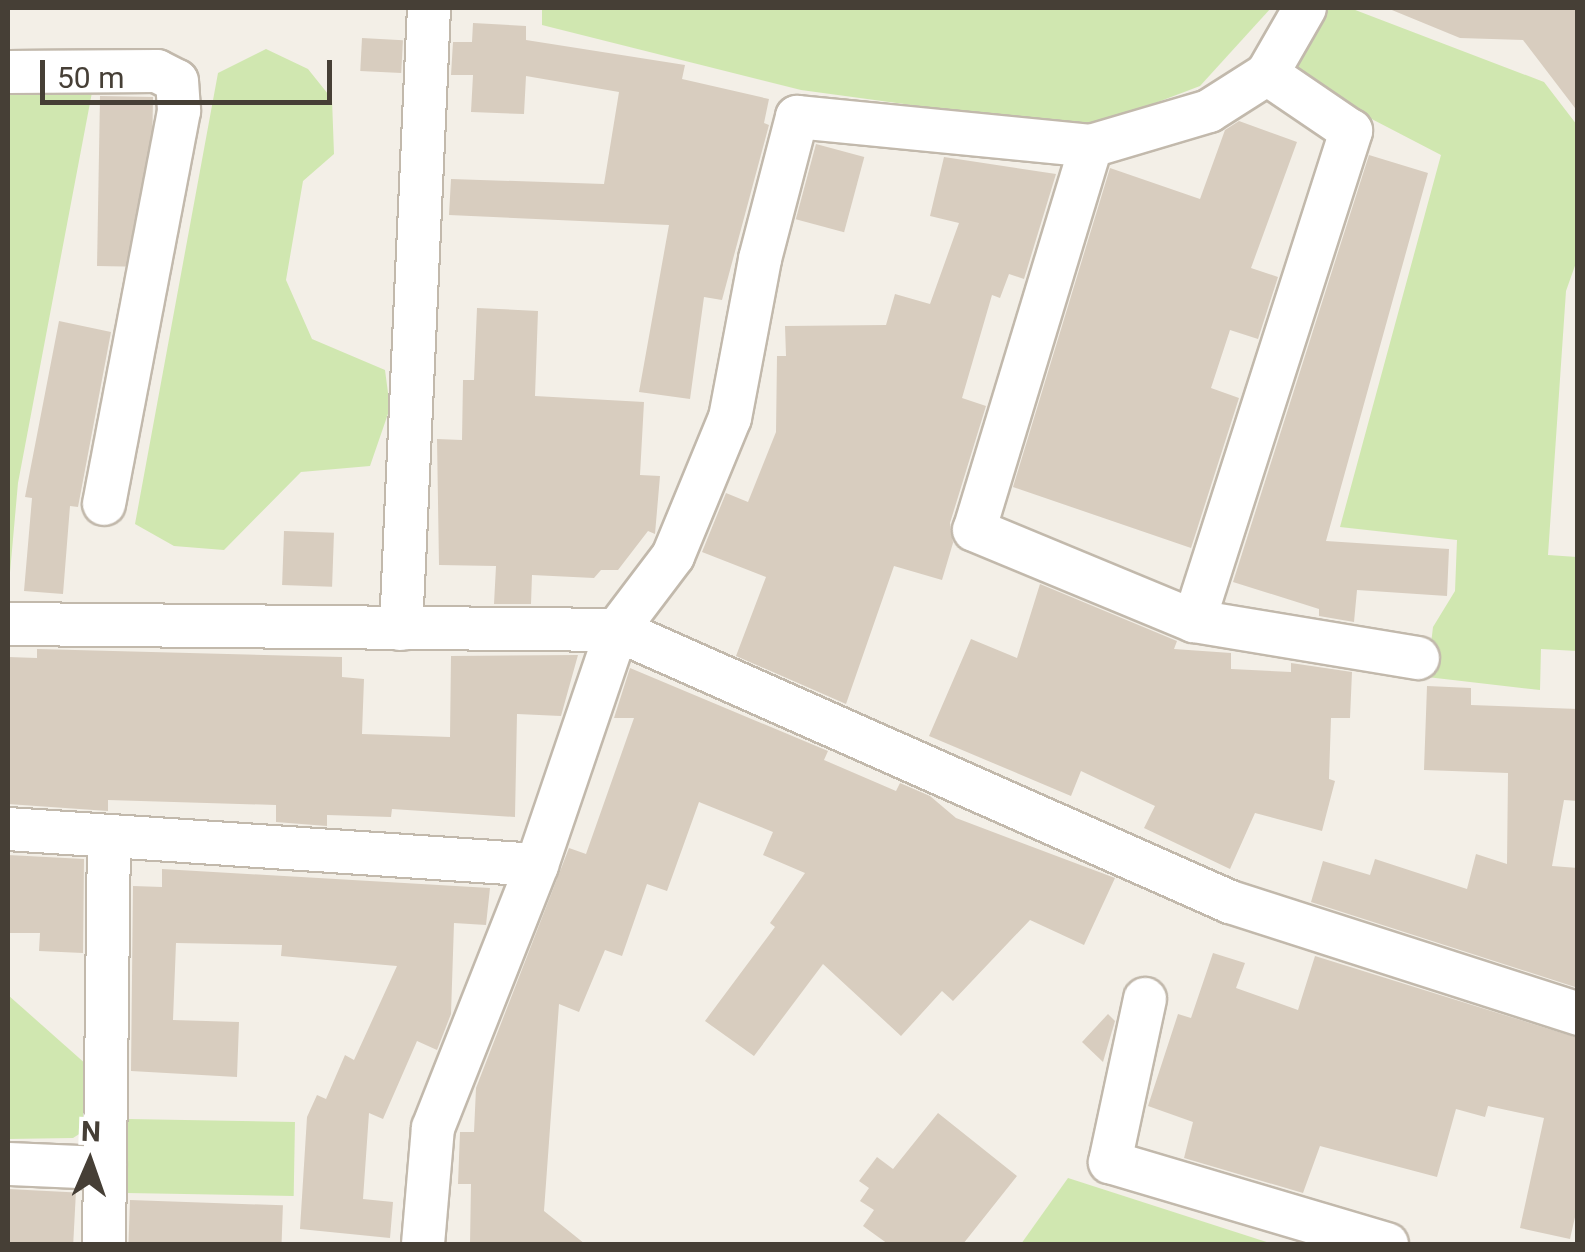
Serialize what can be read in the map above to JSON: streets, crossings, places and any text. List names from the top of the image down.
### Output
{
  "scale_bar": "50 m",
  "north": "top"
}
